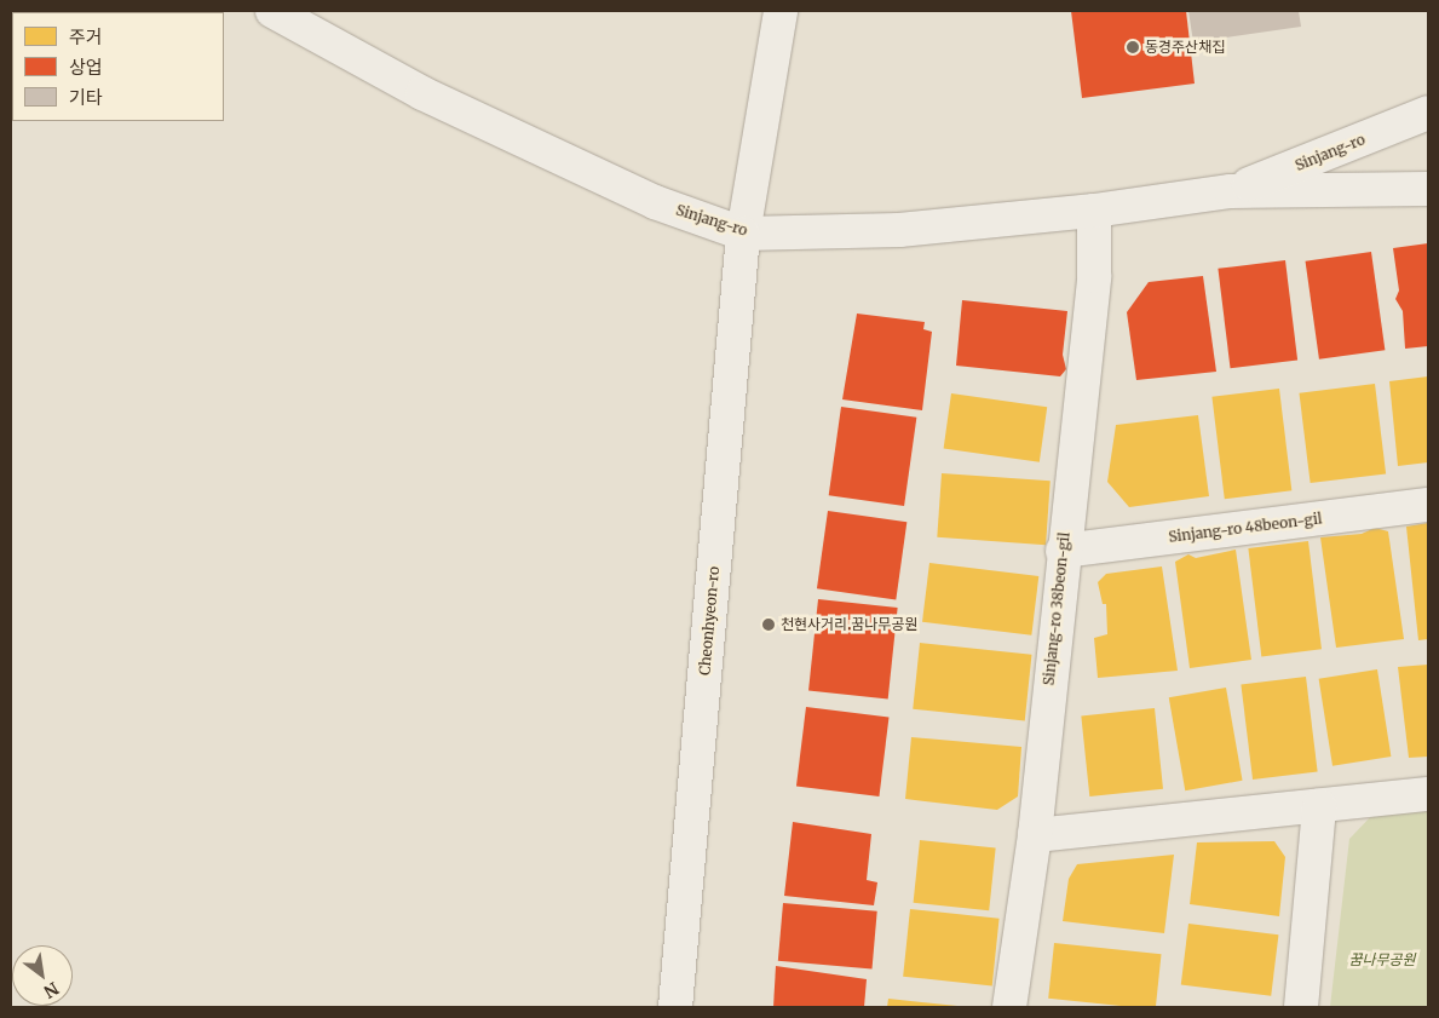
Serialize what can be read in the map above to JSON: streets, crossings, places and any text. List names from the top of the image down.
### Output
{
  "streets": {
    "street": [
      "Sinjang-ro",
      "Sinjang-ro 48beon-gil",
      "Sinjang-ro 38beon-gil",
      "Cheonhyeon-ro"
    ]
  },
  "crossings": [
    ["Sinjang-ro", "Sinjang-ro 38beon-gil"],
    ["Sinjang-ro", "Cheonhyeon-ro"],
    ["Sinjang-ro 48beon-gil", "Sinjang-ro 38beon-gil"]
  ],
  "parks": ["꿈나무공원"],
  "places": ["동경주산채집", "천현사거리.꿈나무공원"],
  "legend": ["주거", "상업", "기타"],
  "north": "bottom right"
}
